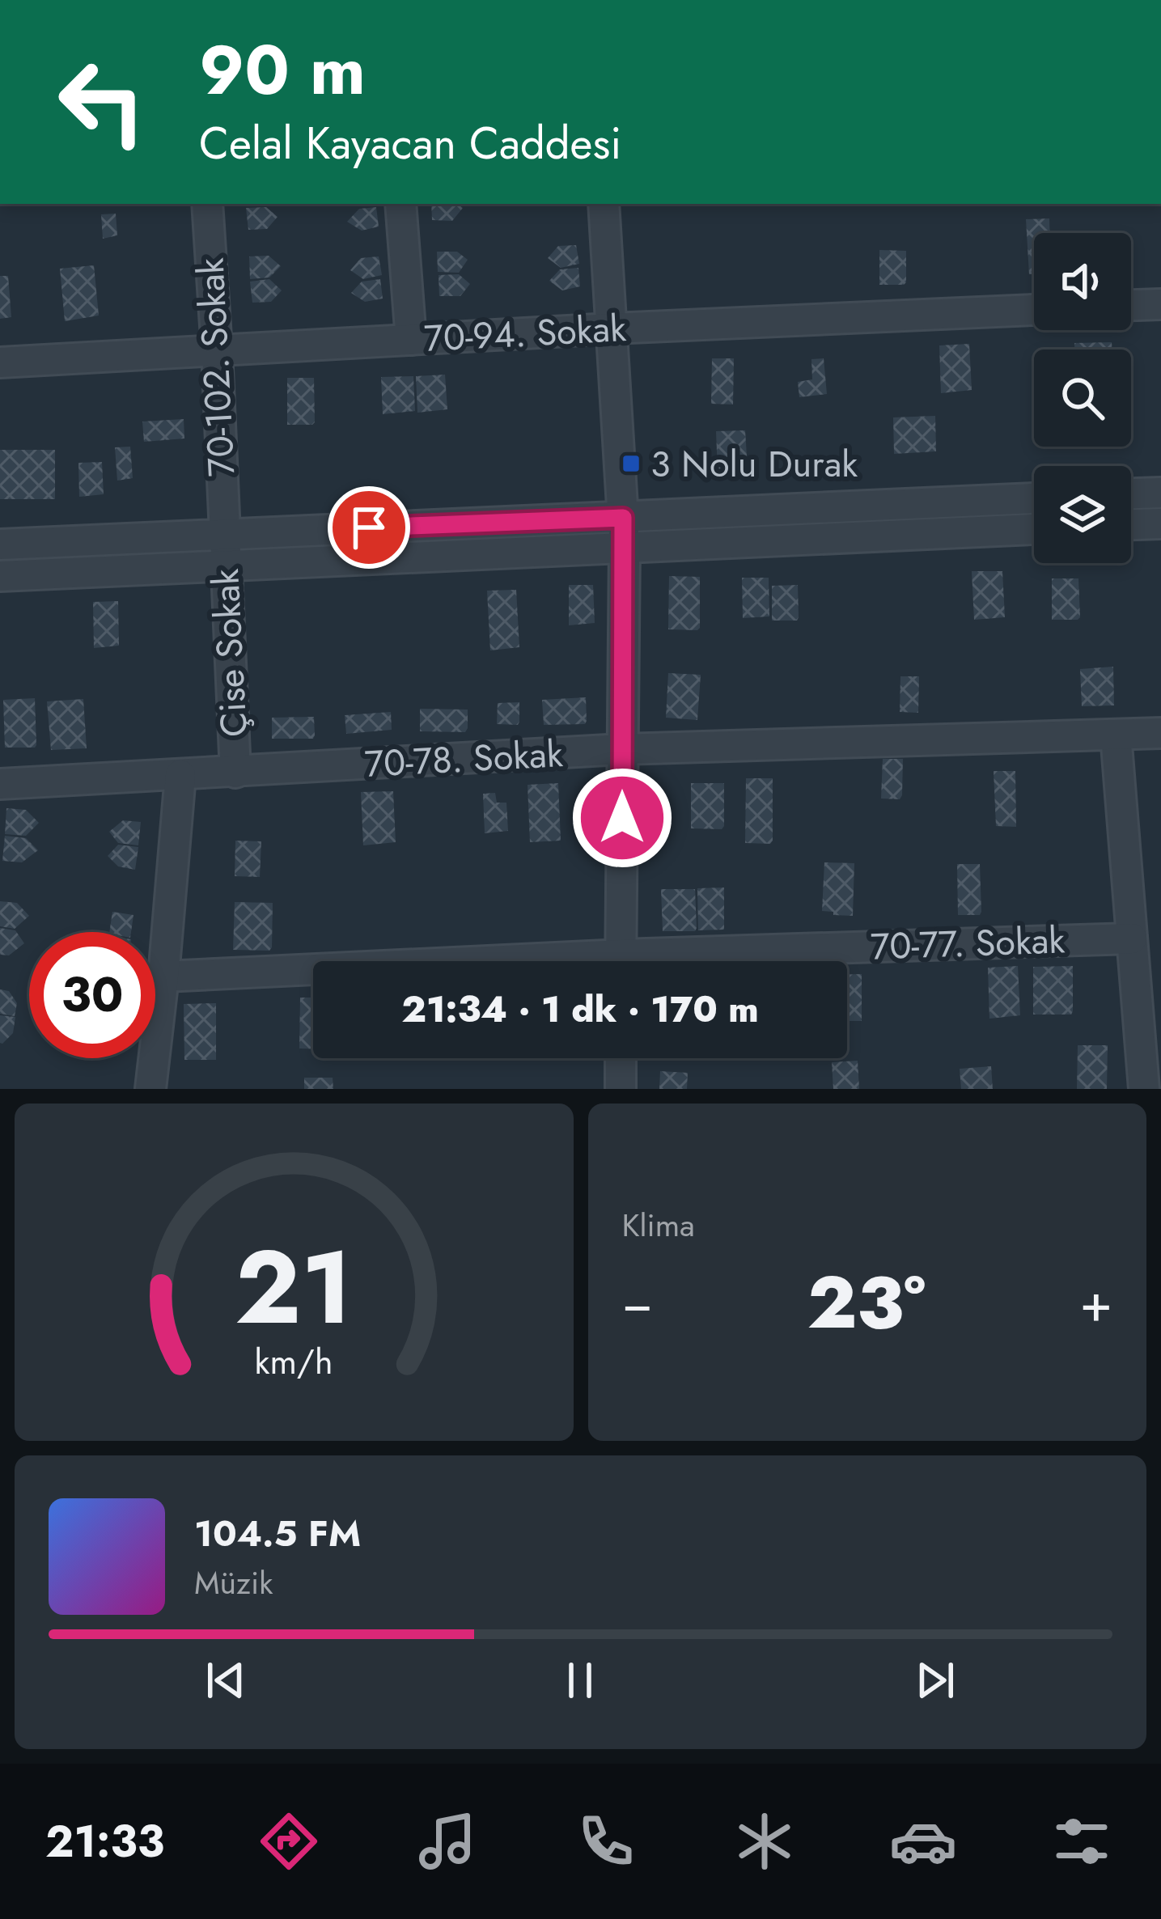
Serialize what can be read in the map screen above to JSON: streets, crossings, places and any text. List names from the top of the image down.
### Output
{
  "streets": {
    "street": [
      "70-94. Sokak",
      "70-102. Sokak",
      "Çise Sokak",
      "70-78. Sokak",
      "70-77. Sokak"
    ]
  },
  "crossings": [
    ["70-94. Sokak", "70-102. Sokak"],
    ["70-102. Sokak", "Çise Sokak"],
    ["Çise Sokak", "70-78. Sokak"]
  ],
  "places": {
    "transit": ["3 Nolu Durak"]
  },
  "page": {
    "turn": ["90 m", "Celal Kayacan Caddesi"],
    "limit": "30",
    "trip": "21:34 · 1 dk · 170 m",
    "tile": "Klima",
    "heat": ["−", "23°", "+"],
    "song": ["104.5 FM", "Müzik"],
    "tabs": "21:33",
    "gauge": ["21", "km/h"]
  }
}
